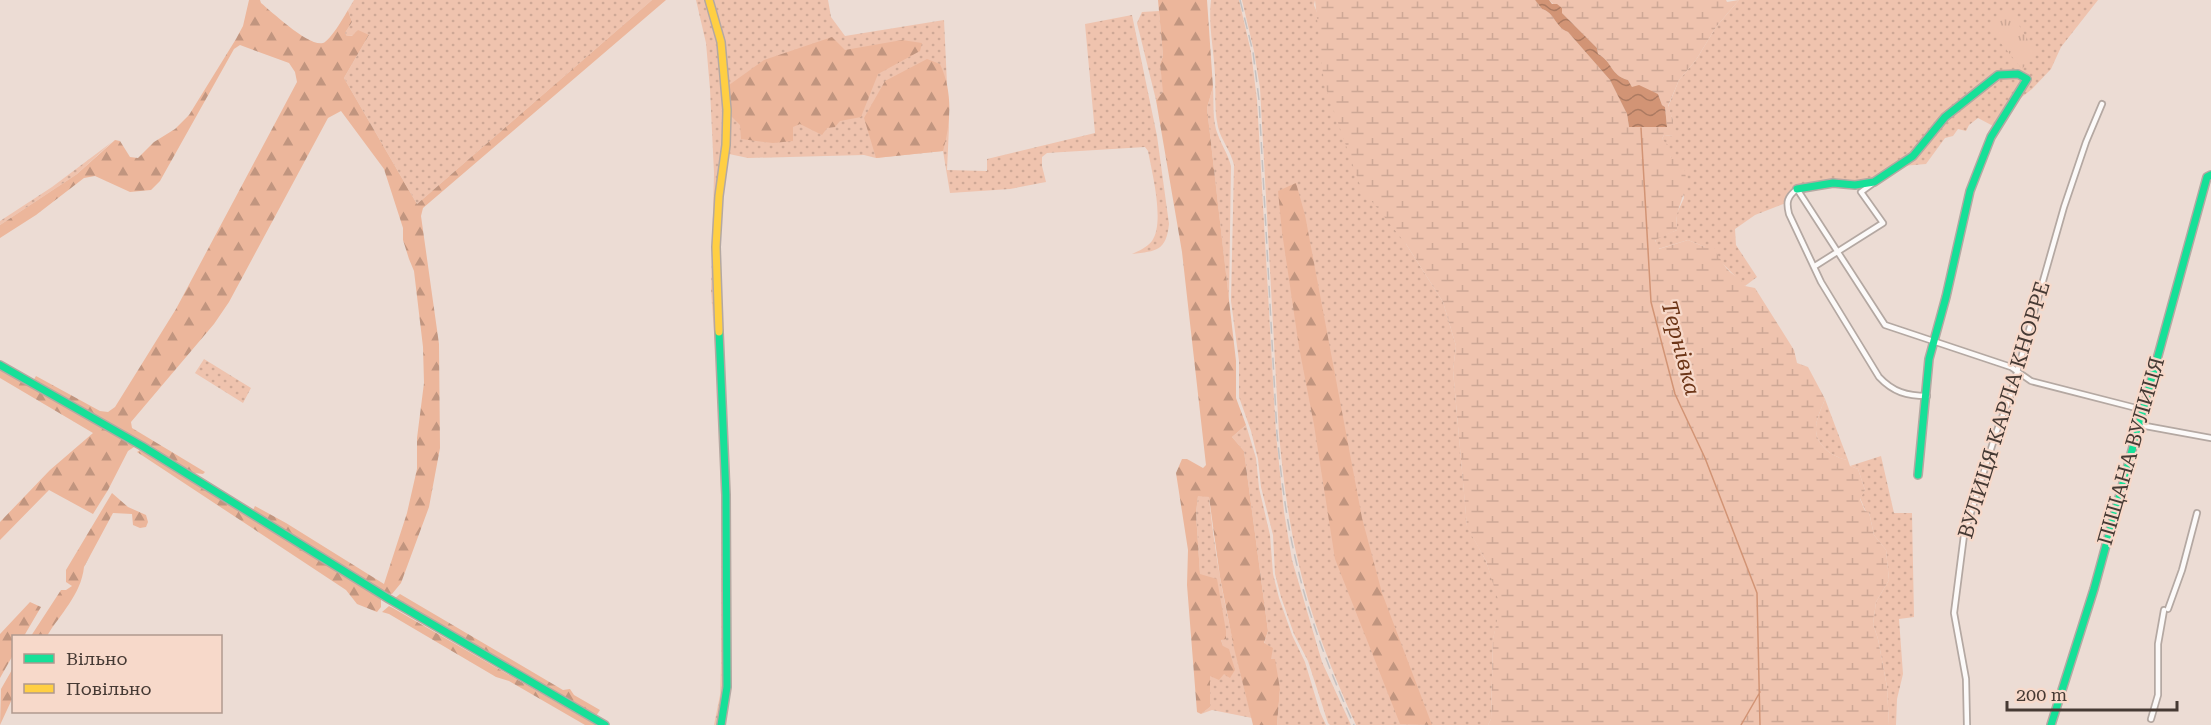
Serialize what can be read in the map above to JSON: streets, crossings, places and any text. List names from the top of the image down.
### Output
{
  "streets": {
    "street": ["ВУЛИЦЯ КАРЛА КНОРРЕ", "ПІЩАНА ВУЛИЦЯ"]
  },
  "water": ["Тернівка"],
  "legend": ["Вільно", "Повільно"],
  "scale_bar": "200 m"
}
